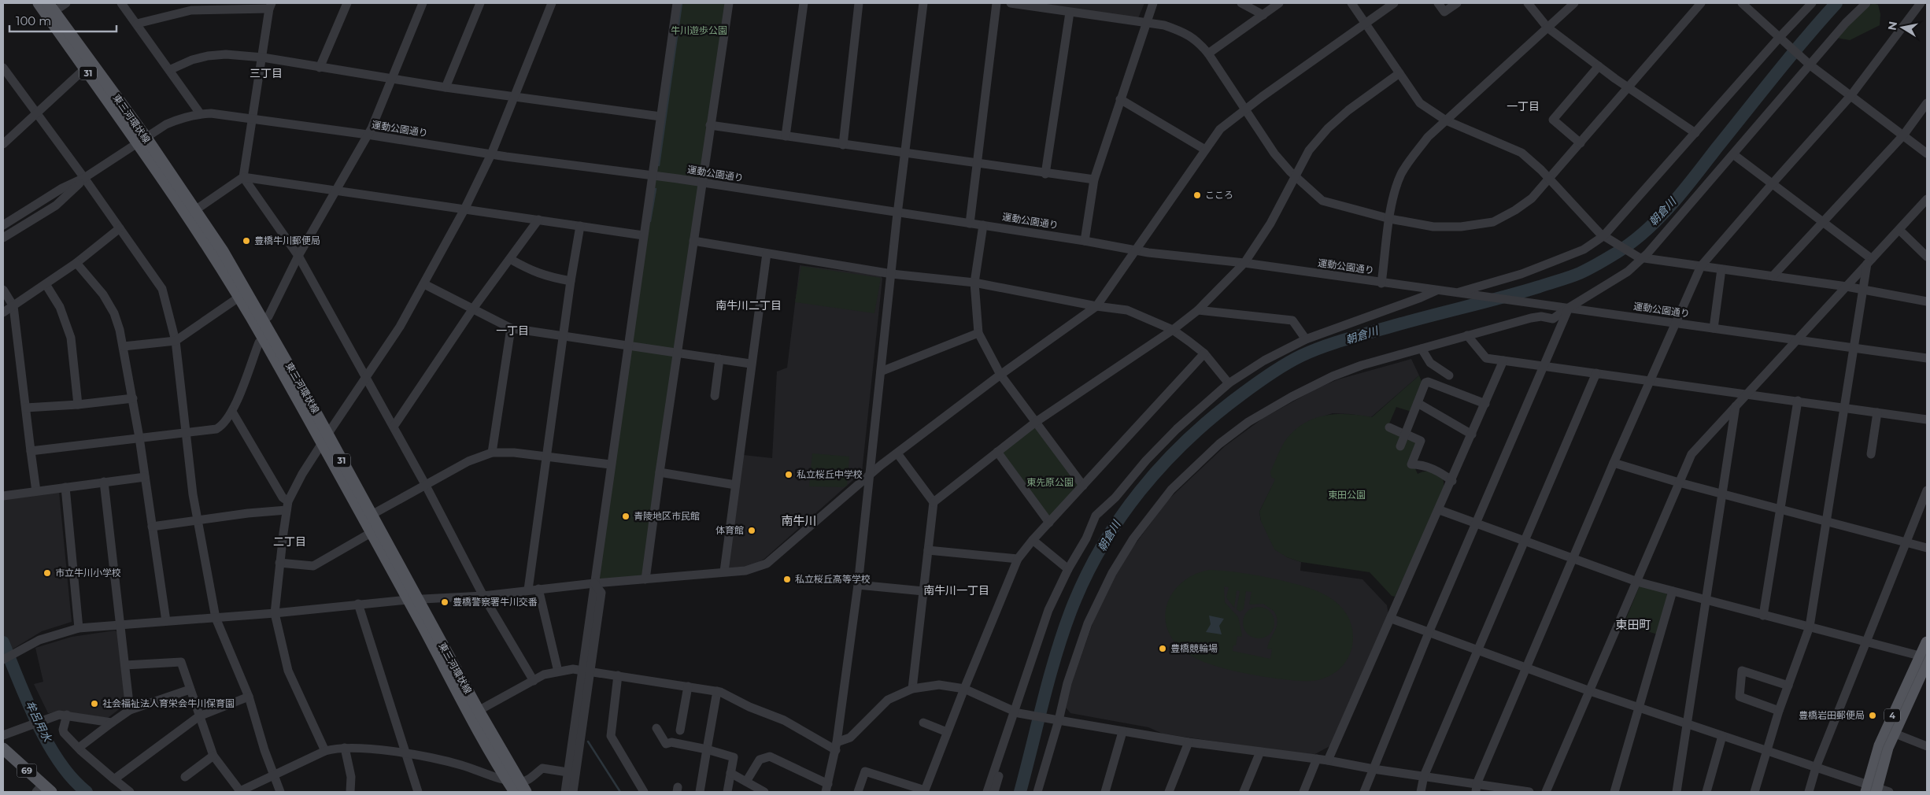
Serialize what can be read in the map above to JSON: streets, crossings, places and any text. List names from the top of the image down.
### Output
{
  "streets": {
    "main road": [
      "31",
      "東三河環状線",
      "4",
      "69"
    ],
    "street": ["運動公園通り"]
  },
  "crossings": [
    ["東三河環状線", "運動公園通り"]
  ],
  "districts": [
    "三丁目",
    "一丁目",
    "南牛川二丁目",
    "一丁目",
    "南牛川",
    "二丁目",
    "南牛川一丁目",
    "東田町"
  ],
  "water": ["朝倉川", "牟呂用水"],
  "parks": ["牛川遊歩公園", "東先原公園", "東田公園"],
  "places": [
    "こころ",
    "豊橋牛川郵便局",
    "私立桜丘中学校",
    "青陵地区市民館",
    "体育館",
    "市立牛川小学校",
    "私立桜丘高等学校",
    "豊橋警察署牛川交番",
    "豊橋競輪場",
    "社会福祉法人育栄会牛川保育園",
    "豊橋岩田郵便局"
  ],
  "scale_bar": "100 m",
  "north": "left"
}
